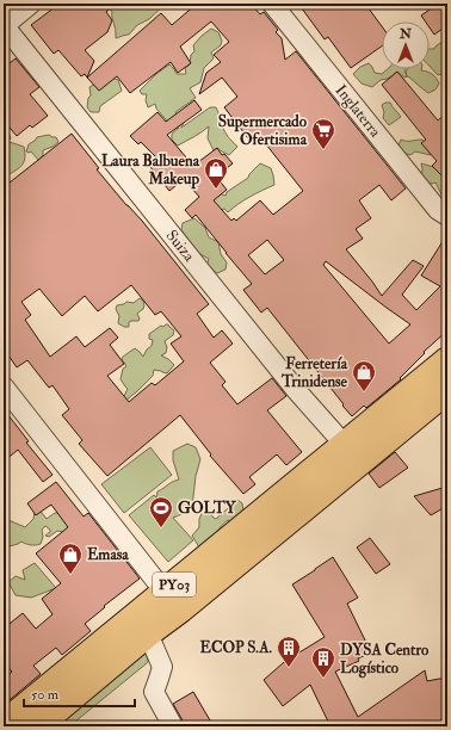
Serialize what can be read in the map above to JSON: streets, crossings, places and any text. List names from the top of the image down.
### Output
{
  "streets": {
    "highway": ["PY03"],
    "street": ["Inglaterra", "Suiza"]
  },
  "crossings": [
    ["Suiza", "PY03"]
  ],
  "places": {
    "supermarket": ["Supermercado Ofertisima"],
    "shop": ["Laura Balbuena Makeup", "Ferretería Trinidense", "Emasa"],
    "sports": ["GOLTY"],
    "building": ["ECOP S.A.", "DYSA Centro Logístico"]
  },
  "scale_bar": "50 m",
  "north": "top"
}
